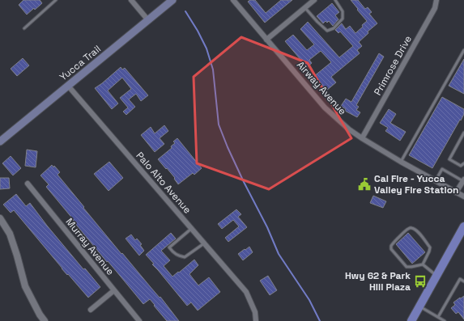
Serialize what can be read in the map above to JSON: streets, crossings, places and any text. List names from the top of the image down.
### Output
{
  "streets": {
    "main road": ["Yucca Trail"],
    "street": [
      "Primrose Drive",
      "Airway Avenue",
      "Palo Alto Avenue",
      "Murray Avenue"
    ]
  },
  "crossings": [
    ["Yucca Trail", "Palo Alto Avenue"],
    ["Primrose Drive", "Airway Avenue"]
  ],
  "places": {
    "public building": ["Cal Fire - Yucca Valley Fire Station"],
    "bus stop": ["Hwy 62 & Park Hill Plaza"]
  }
}
